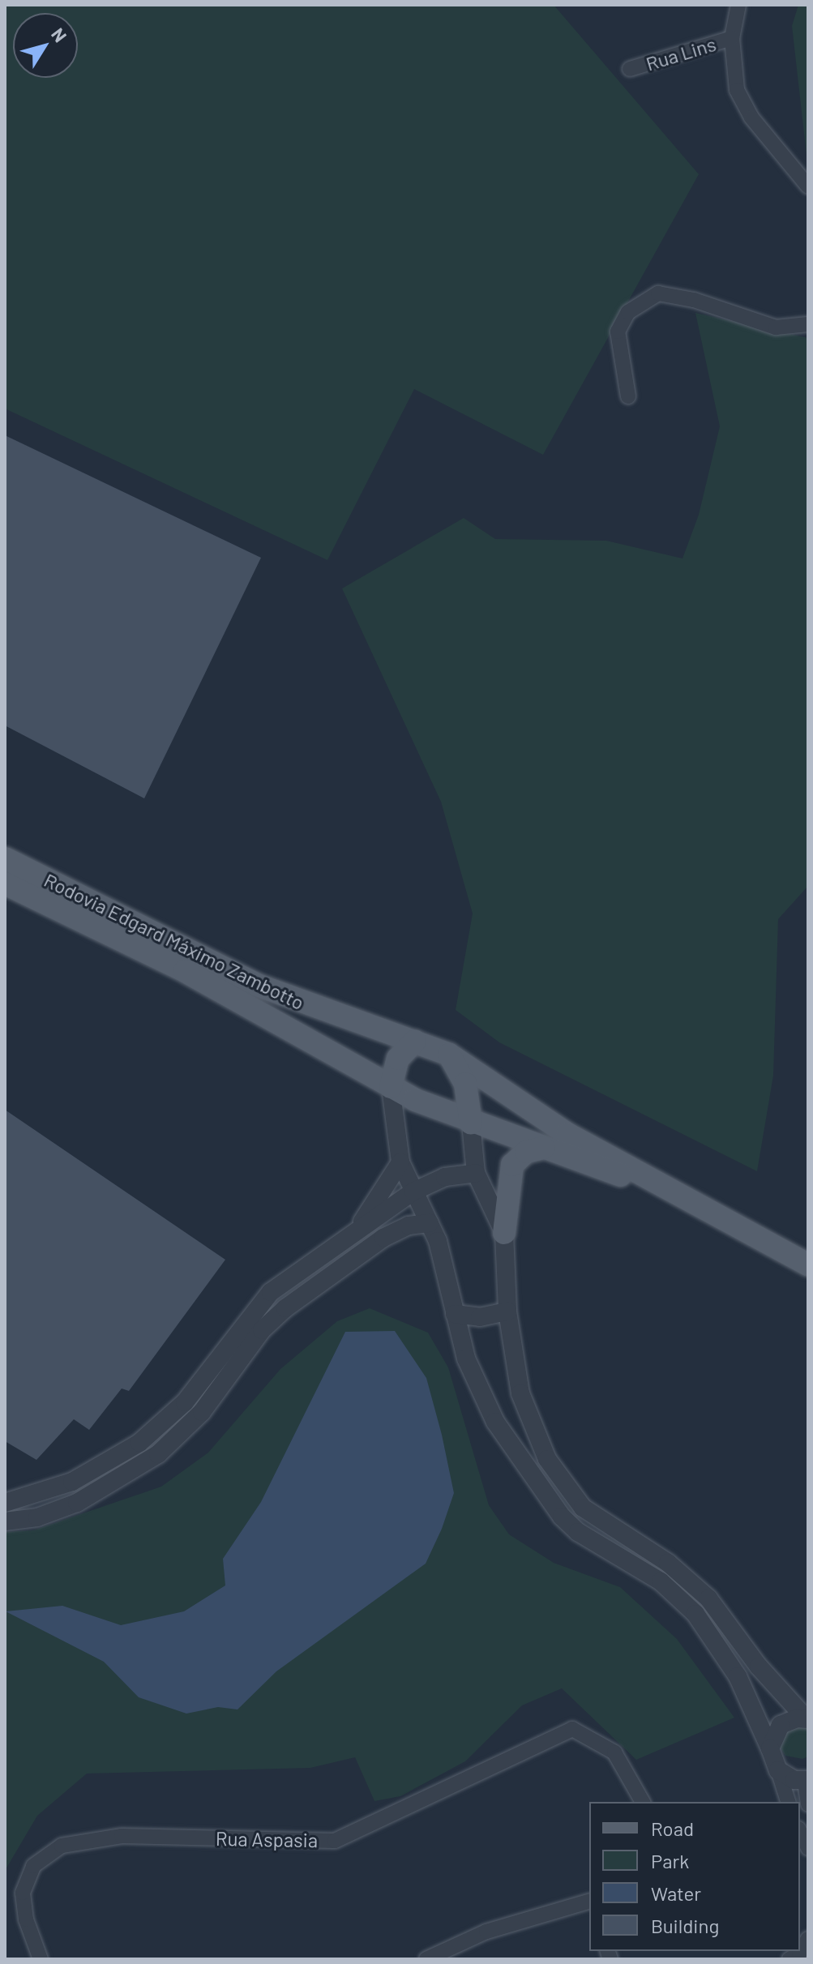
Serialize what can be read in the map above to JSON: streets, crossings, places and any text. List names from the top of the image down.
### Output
{
  "streets": {
    "main road": ["Rodovia Edgard Máximo Zambotto"],
    "street": ["Rua Lins", "Rua Aspasia"]
  },
  "legend": [
    "Road",
    "Park",
    "Water",
    "Building"
  ],
  "north": "top right"
}
